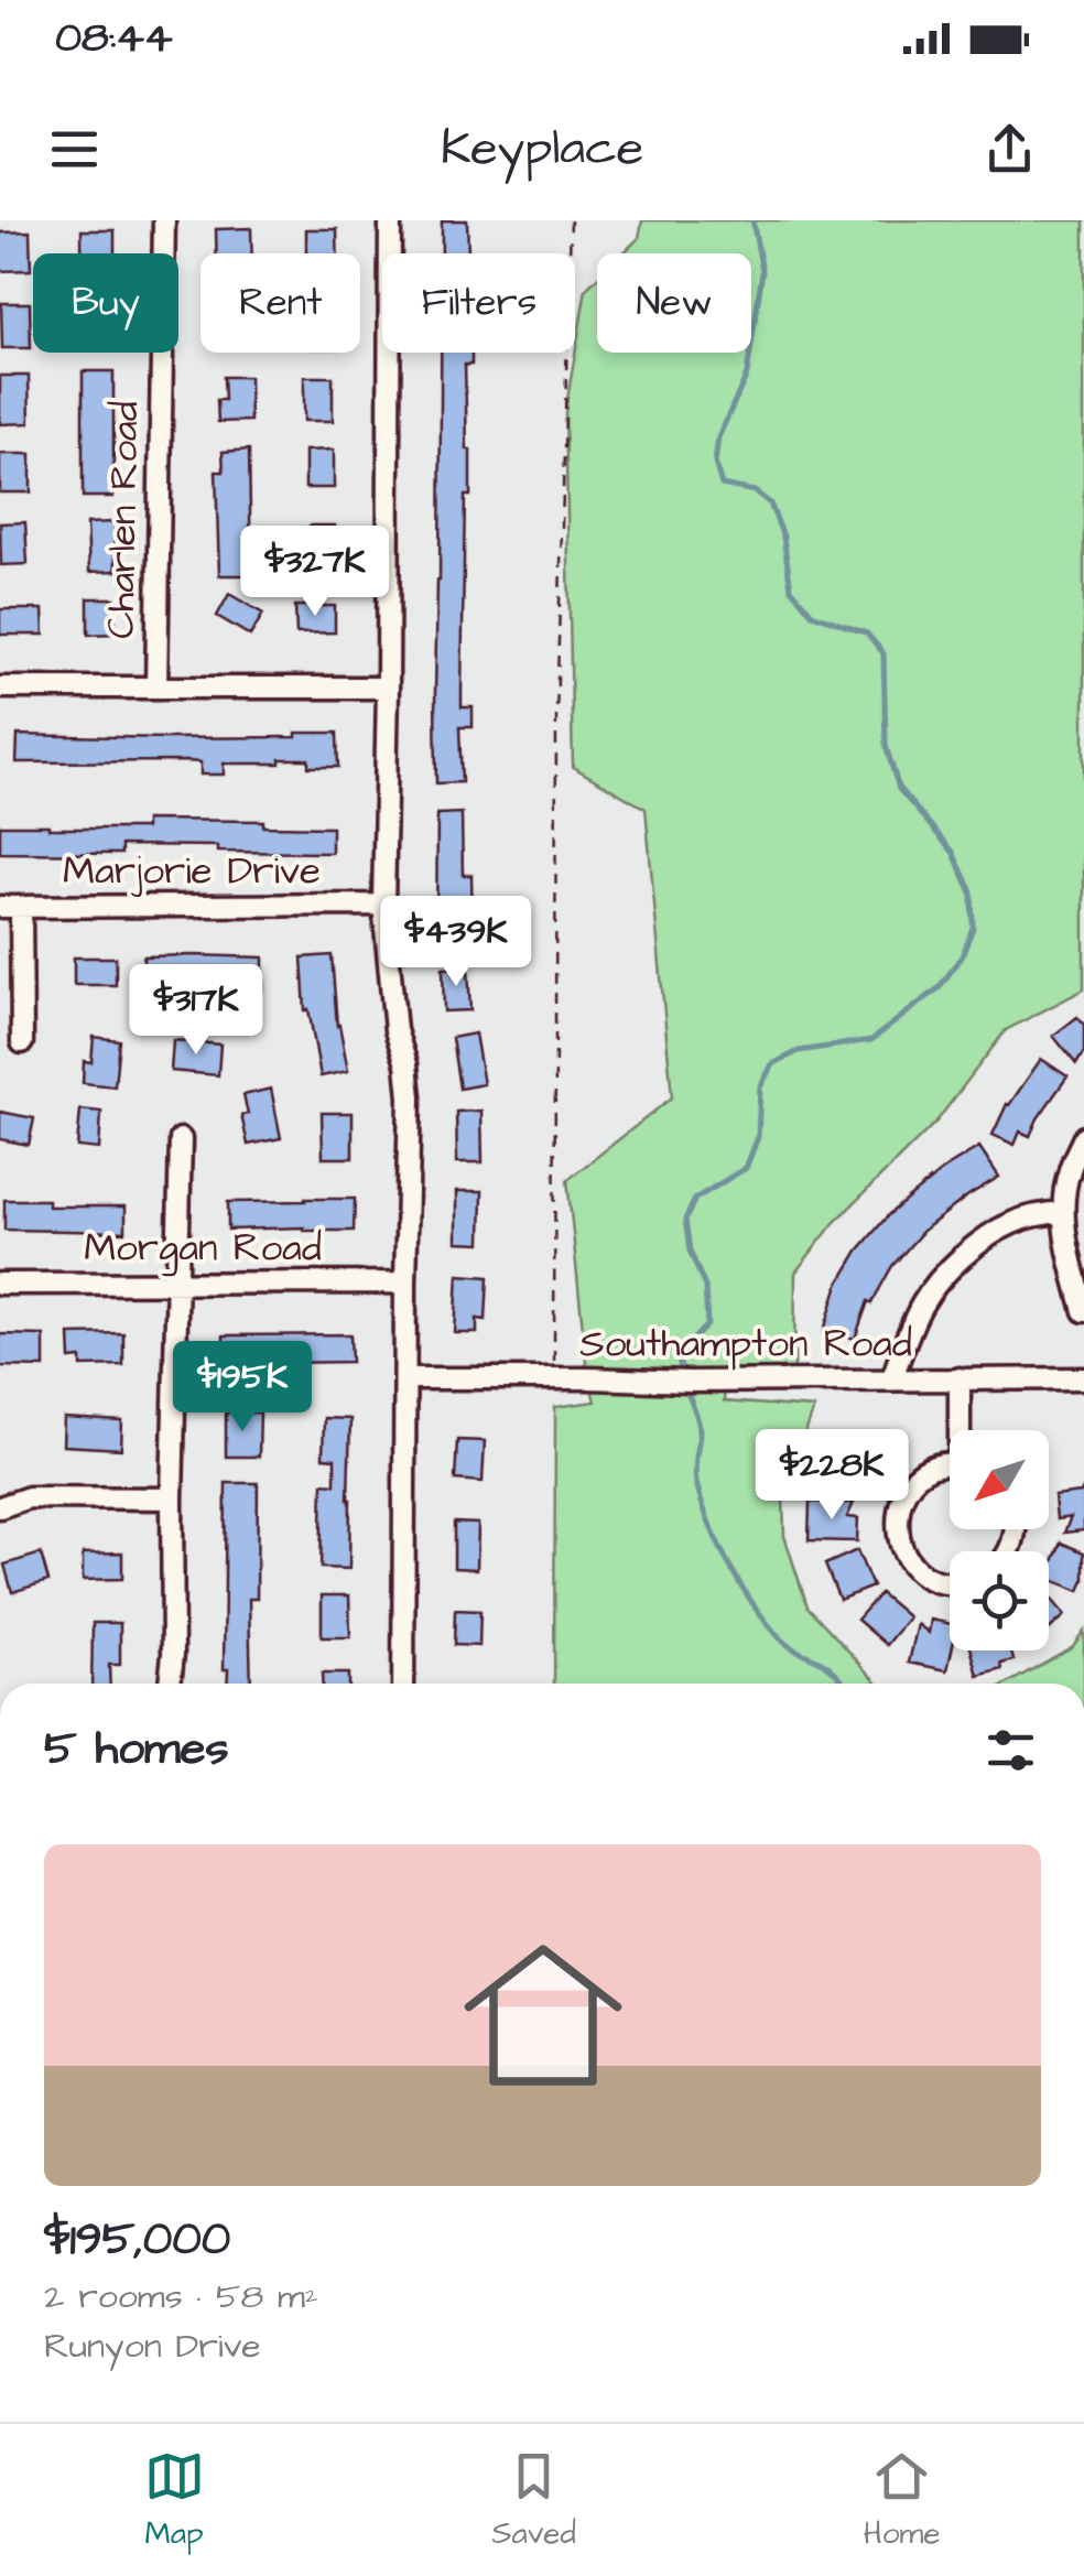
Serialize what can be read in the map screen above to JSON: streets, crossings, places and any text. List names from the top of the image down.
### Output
{
  "streets": {
    "street": [
      "Charlen Road",
      "Marjorie Drive",
      "Morgan Road",
      "Southampton Road"
    ]
  },
  "north": "bottom left",
  "page": {
    "status": "08:44",
    "header": "Keyplace",
    "chip": [
      "Buy",
      "Rent",
      "Filters",
      "New"
    ],
    "price": [
      "$327K",
      "$439K",
      "$317K",
      "$195K",
      "$228K"
    ],
    "heading": "5 homes",
    "list": [
      {
        "name": "$195,000",
        "note": "2 rooms · 58 m² · Runyon Drive"
      }
    ],
    "tabs": ["Map", "Saved", "Home"]
  }
}
